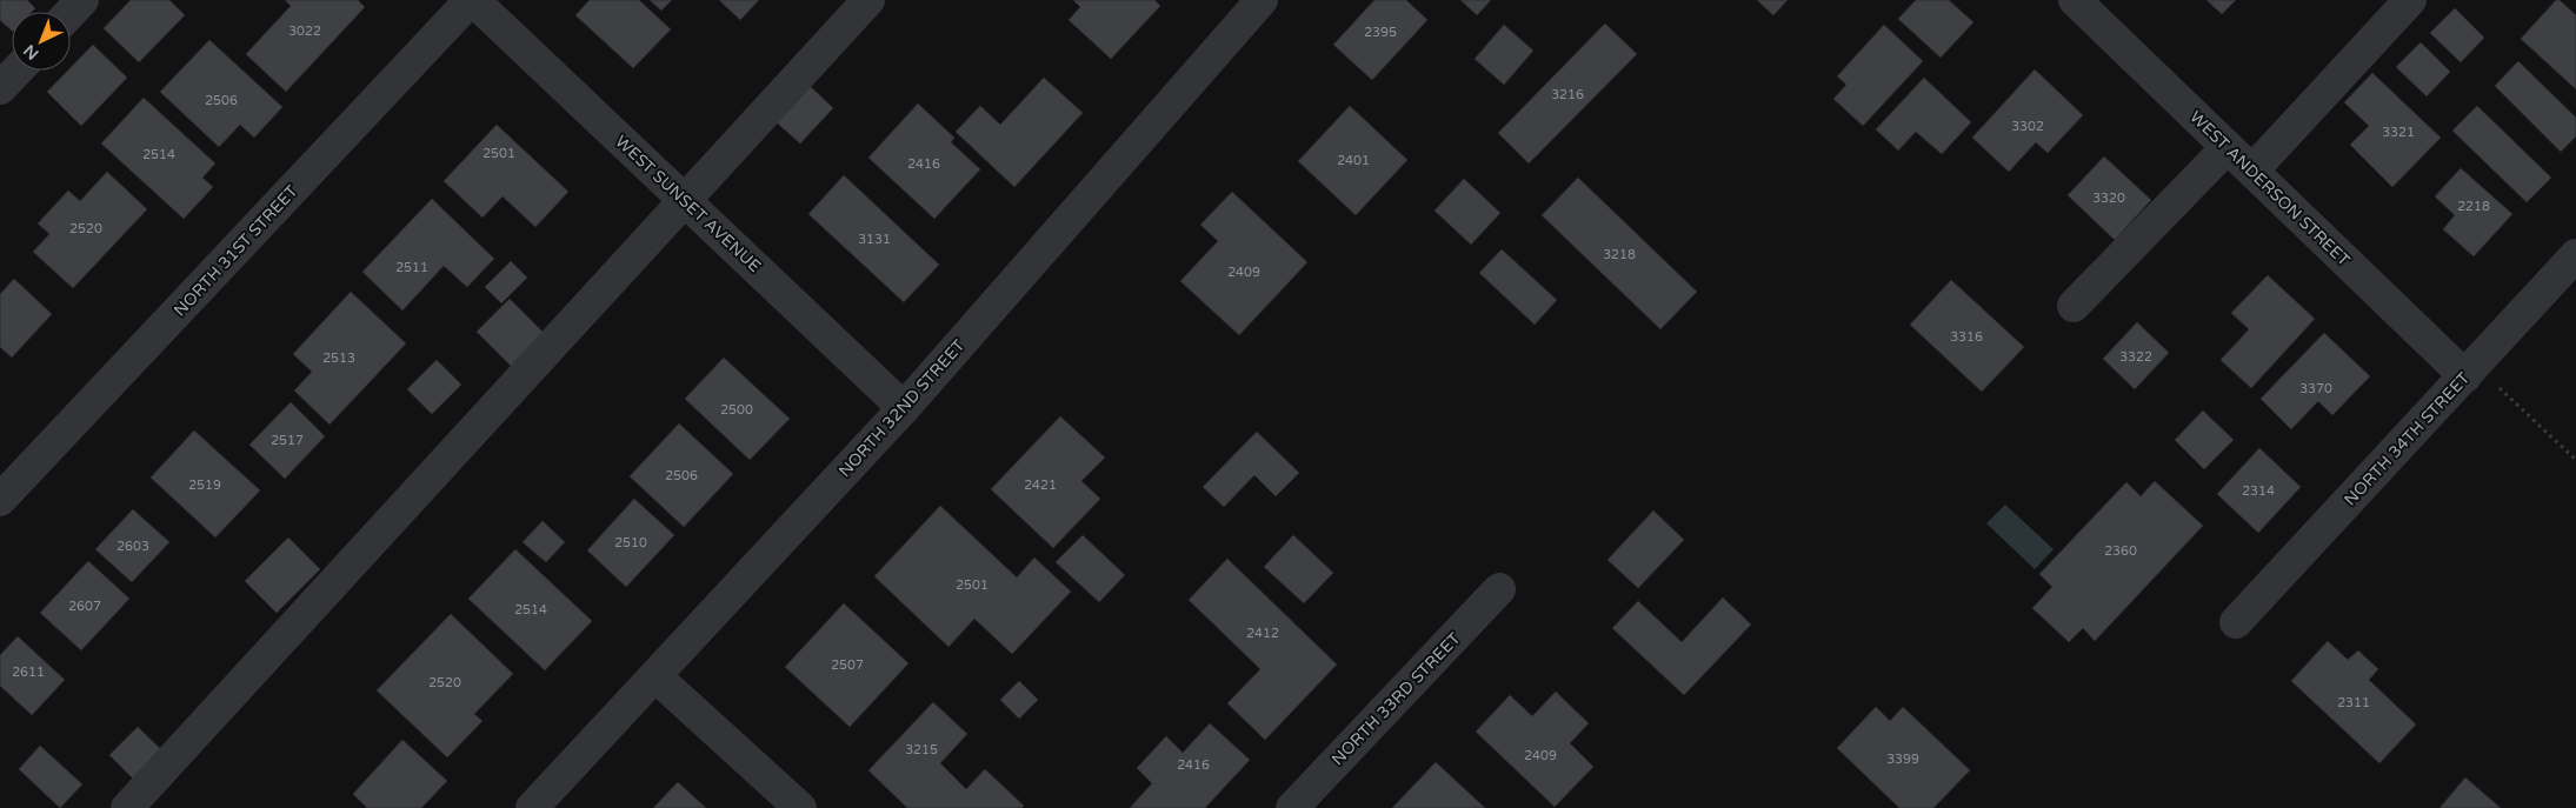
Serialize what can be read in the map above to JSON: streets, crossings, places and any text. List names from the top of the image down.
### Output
{
  "streets": {
    "street": [
      "WEST ANDERSON STREET",
      "WEST SUNSET AVENUE",
      "NORTH 31ST STREET",
      "NORTH 32ND STREET",
      "NORTH 34TH STREET",
      "NORTH 33RD STREET"
    ]
  },
  "crossings": [
    ["WEST ANDERSON STREET", "NORTH 34TH STREET"],
    ["WEST SUNSET AVENUE", "NORTH 31ST STREET"],
    ["WEST SUNSET AVENUE", "NORTH 32ND STREET"]
  ],
  "house_numbers": [
    "3022",
    "2395",
    "3216",
    "2506",
    "3302",
    "3321",
    "2501",
    "2514",
    "2401",
    "2416",
    "3320",
    "2218",
    "2520",
    "3131",
    "3218",
    "2511",
    "2409",
    "3316",
    "3322",
    "2513",
    "3370",
    "2500",
    "2517",
    "2506",
    "2519",
    "2421",
    "2314",
    "2510",
    "2603",
    "2360",
    "2501",
    "2607",
    "2514",
    "2412",
    "2507",
    "2611",
    "2520",
    "2311",
    "3215",
    "2409",
    "3399",
    "2416"
  ],
  "north": "bottom left"
}
